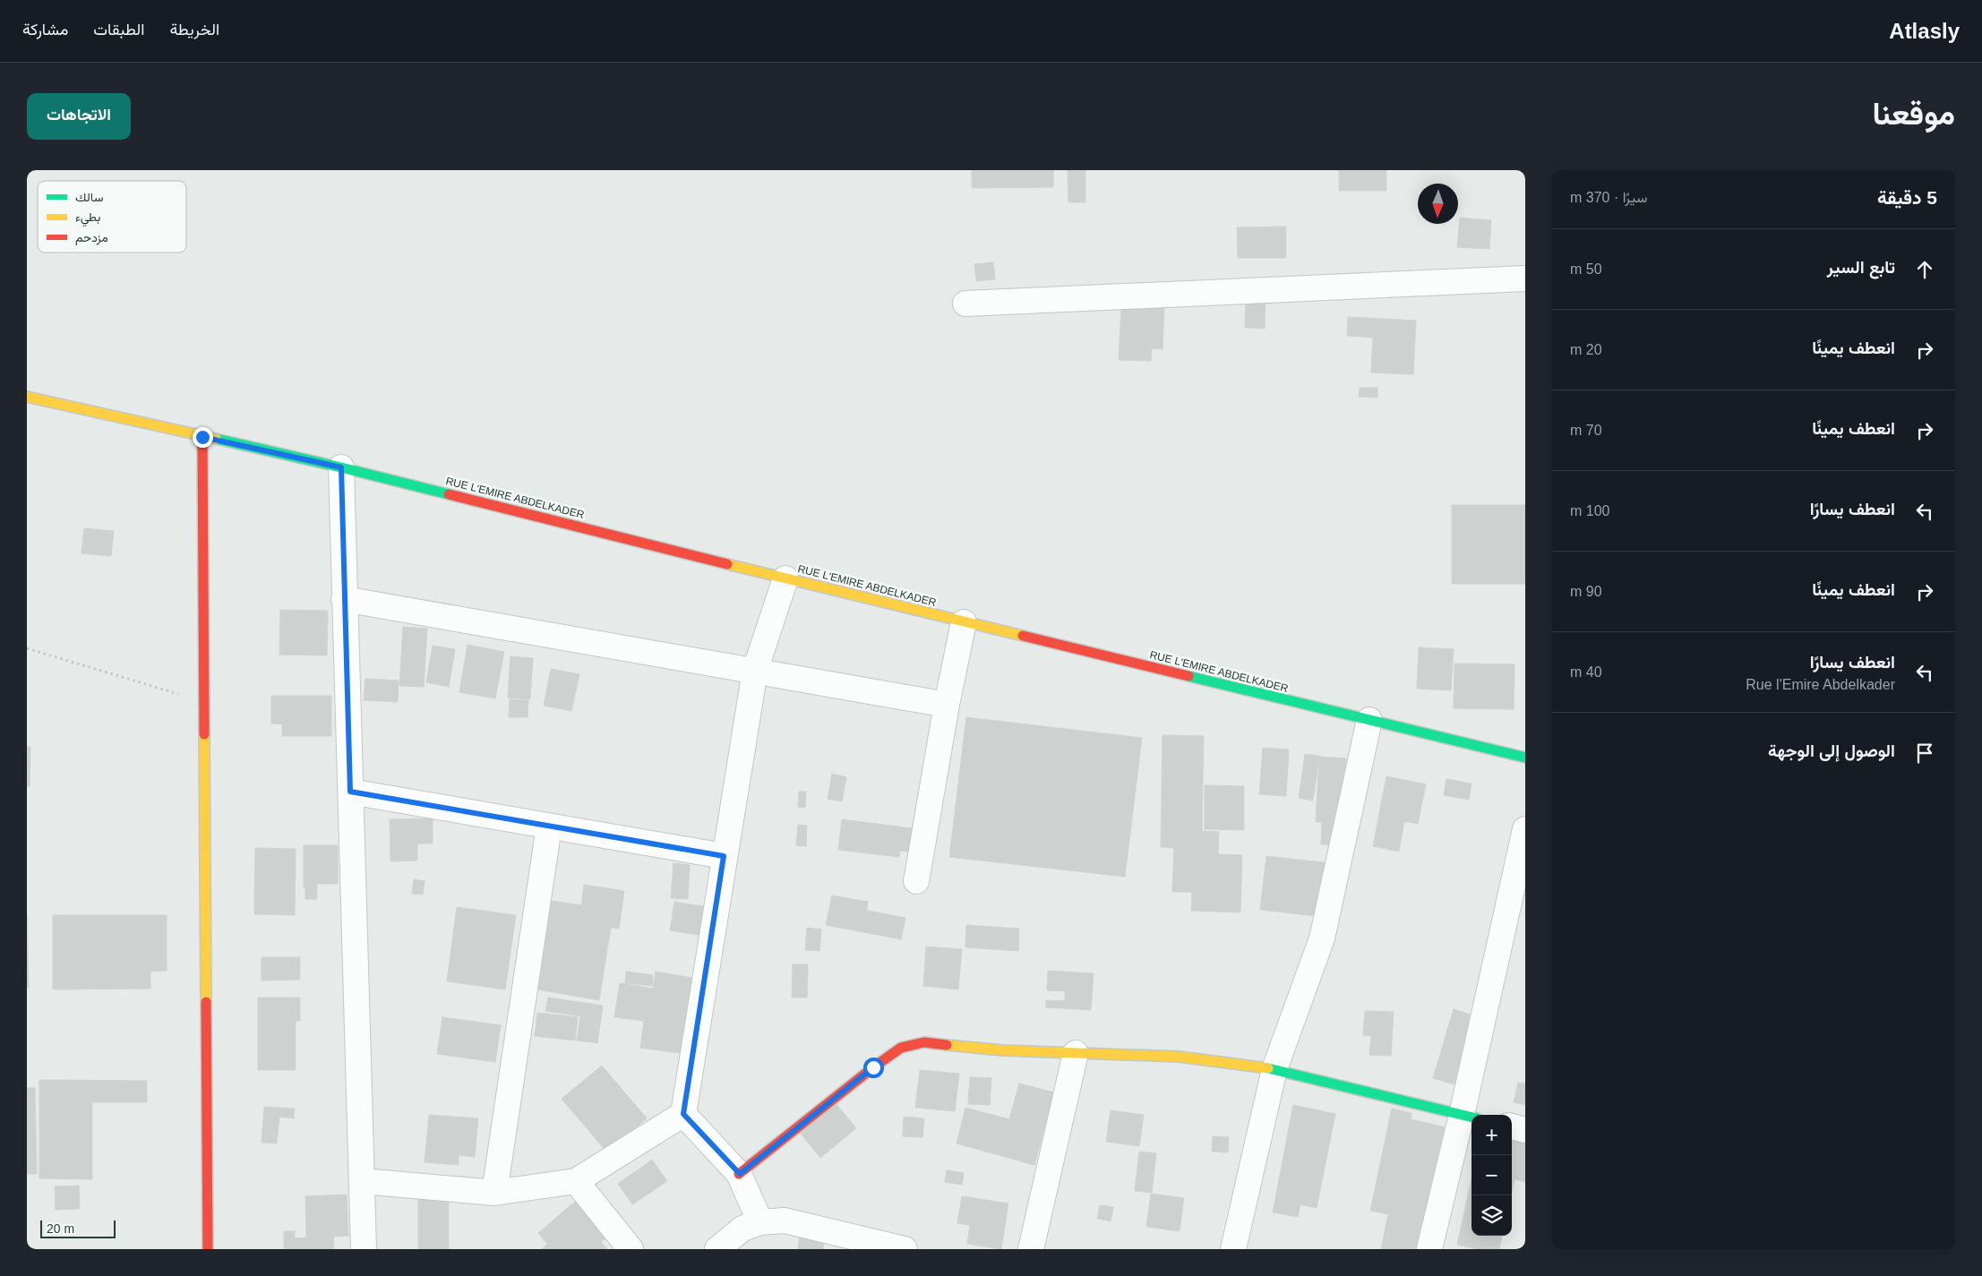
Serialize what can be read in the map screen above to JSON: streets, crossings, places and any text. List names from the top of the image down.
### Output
{
  "streets": {
    "street": ["RUE L'EMIRE ABDELKADER"]
  },
  "legend": ["سالك", "بطيء", "مزدحم"],
  "scale_bar": "20 m",
  "north": "bottom",
  "page": {
    "header": "Atlasly",
    "nav": ["الخريطة", "الطبقات", "مشاركة"],
    "title": "موقعنا",
    "buttons": "الاتجاهات",
    "heading": ["5 دقيقة", "سيرًا · 370 m"],
    "list": [
      ["تابع السير", "50 m"],
      ["انعطف يمينًا", "20 m"],
      ["انعطف يمينًا", "70 m"],
      ["انعطف يسارًا", "100 m"],
      ["انعطف يمينًا", "90 m"],
      ["انعطف يسارًا", "Rue l'Emire Abdelkader", "40 m"],
      "الوصول إلى الوجهة"
    ],
    "map_buttons": ["+", "−"],
    "scale": "20 m"
  }
}
